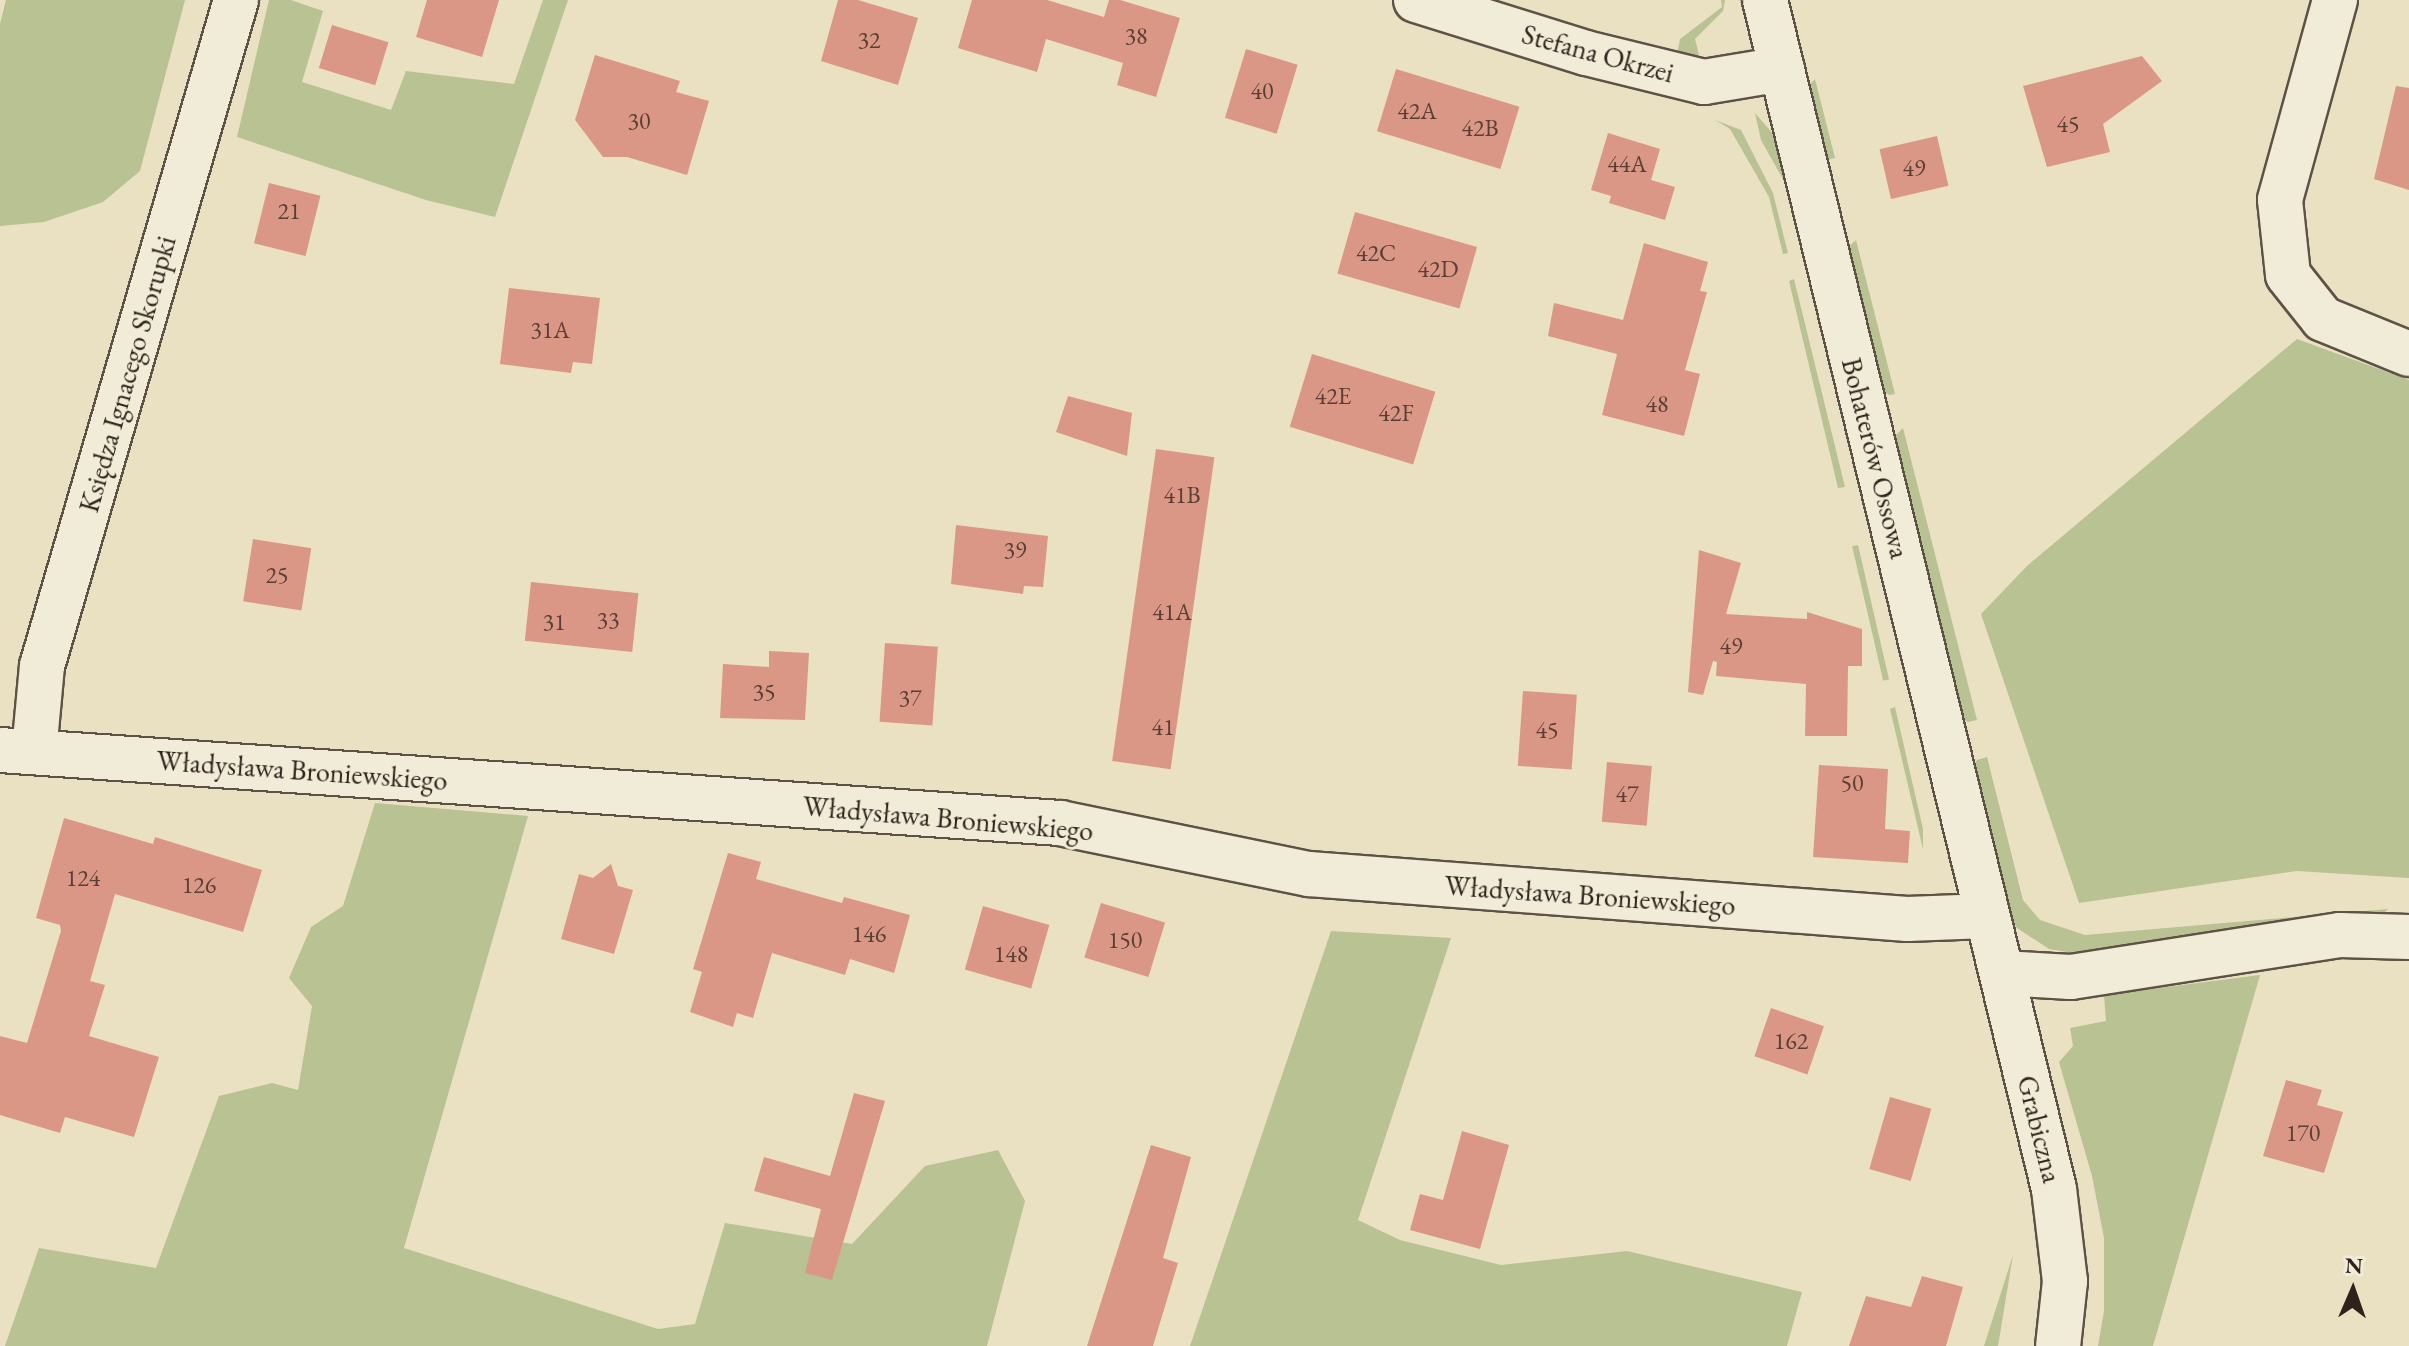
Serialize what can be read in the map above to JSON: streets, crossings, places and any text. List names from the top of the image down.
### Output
{
  "streets": {
    "street": [
      "Stefana Okrzei",
      "Księdza Ignacego Skorupki",
      "Bohaterów Ossowa",
      "Władysława Broniewskiego",
      "Grabiczna"
    ]
  },
  "crossings": [
    ["Stefana Okrzei", "Bohaterów Ossowa"],
    ["Księdza Ignacego Skorupki", "Władysława Broniewskiego"],
    ["Bohaterów Ossowa", "Władysława Broniewskiego"],
    ["Bohaterów Ossowa", "Grabiczna"],
    ["Władysława Broniewskiego", "Grabiczna"]
  ],
  "house_numbers": [
    "38",
    "32",
    "40",
    "42A",
    "30",
    "45",
    "42B",
    "44A",
    "49",
    "21",
    "42C",
    "42D",
    "31A",
    "42E",
    "48",
    "42F",
    "41B",
    "39",
    "25",
    "41A",
    "33",
    "31",
    "49",
    "35",
    "37",
    "41",
    "45",
    "50",
    "47",
    "124",
    "126",
    "146",
    "150",
    "148",
    "162",
    "170"
  ],
  "north": "top"
}
